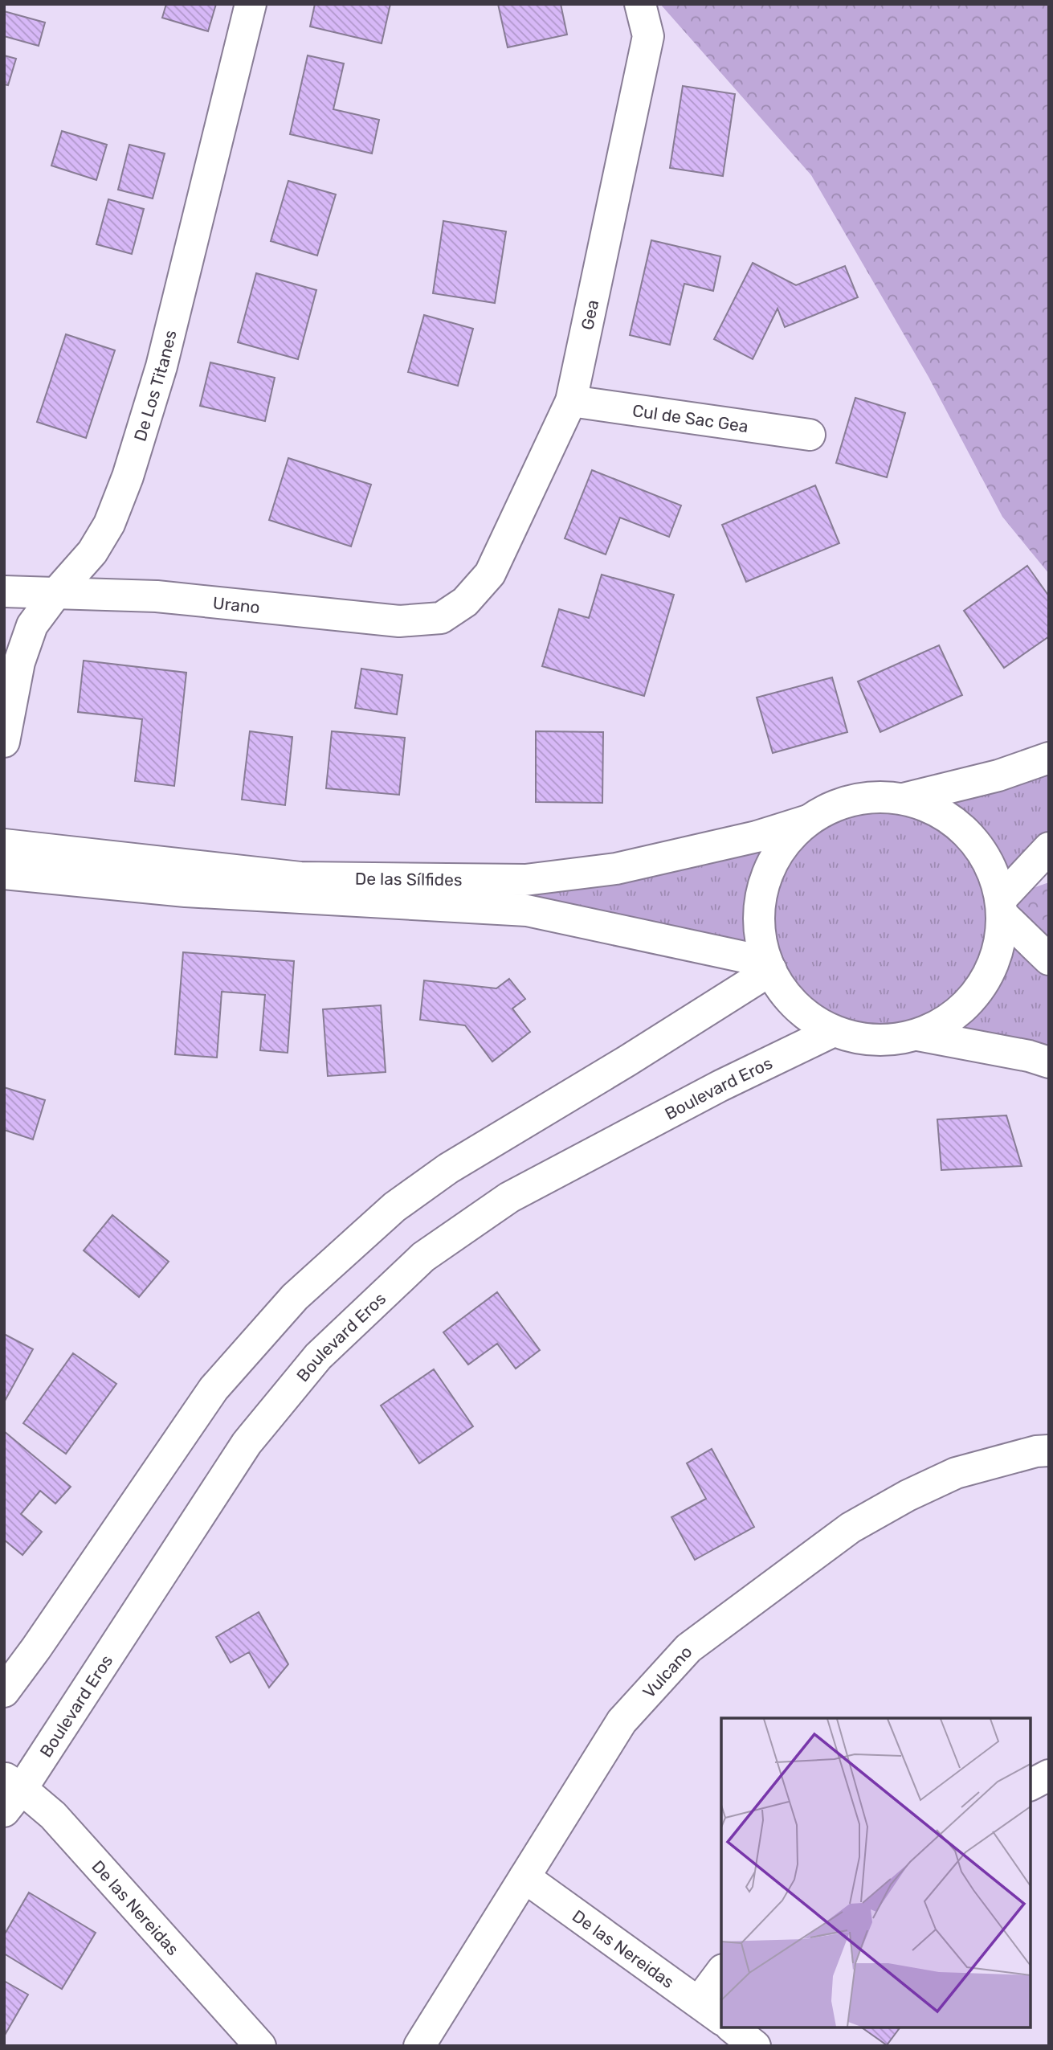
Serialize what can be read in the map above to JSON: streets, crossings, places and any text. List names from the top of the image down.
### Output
{
  "streets": {
    "street": [
      "Gea",
      "De Los Titanes",
      "Cul de Sac Gea",
      "Urano",
      "De las Sílfides",
      "Boulevard Eros",
      "Vulcano",
      "De las Nereidas"
    ]
  },
  "crossings": [
    ["Gea", "Cul de Sac Gea"],
    ["Gea", "Urano"],
    ["De Los Titanes", "Urano"],
    ["Boulevard Eros", "De las Nereidas"],
    ["Vulcano", "De las Nereidas"]
  ]
}
